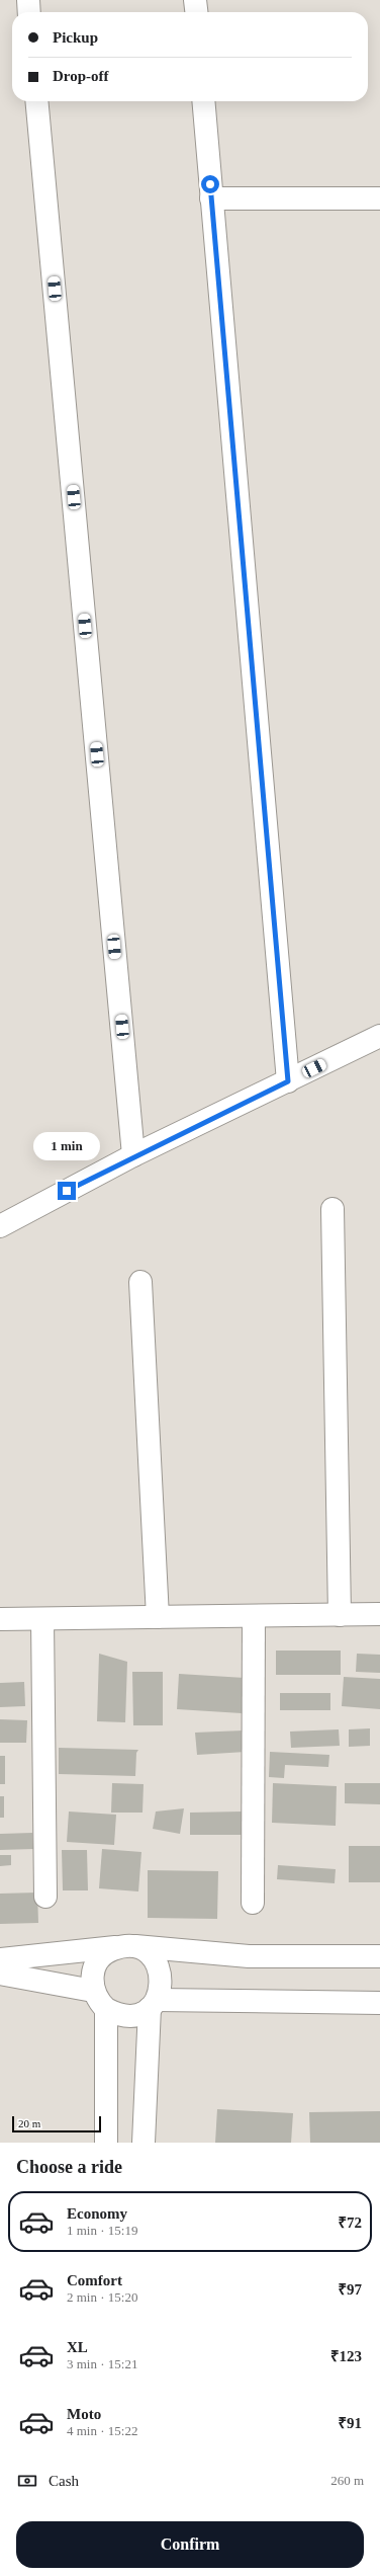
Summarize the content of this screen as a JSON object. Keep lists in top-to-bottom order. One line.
{"scale_bar":"20 m","page":{"banner":["Pickup","Drop-off"],"bubble":"1 min","scale":"20 m","heading":"Choose a ride","list":[{"name":"Economy","note":"1 min · 15:19","value":"₹72"},{"name":"Comfort","note":"2 min · 15:20","value":"₹97"},{"name":"XL","note":"3 min · 15:21","value":"₹123"},{"name":"Moto","note":"4 min · 15:22","value":"₹91"}],"pay":["Cash","260 m"],"buttons":"Confirm"}}
